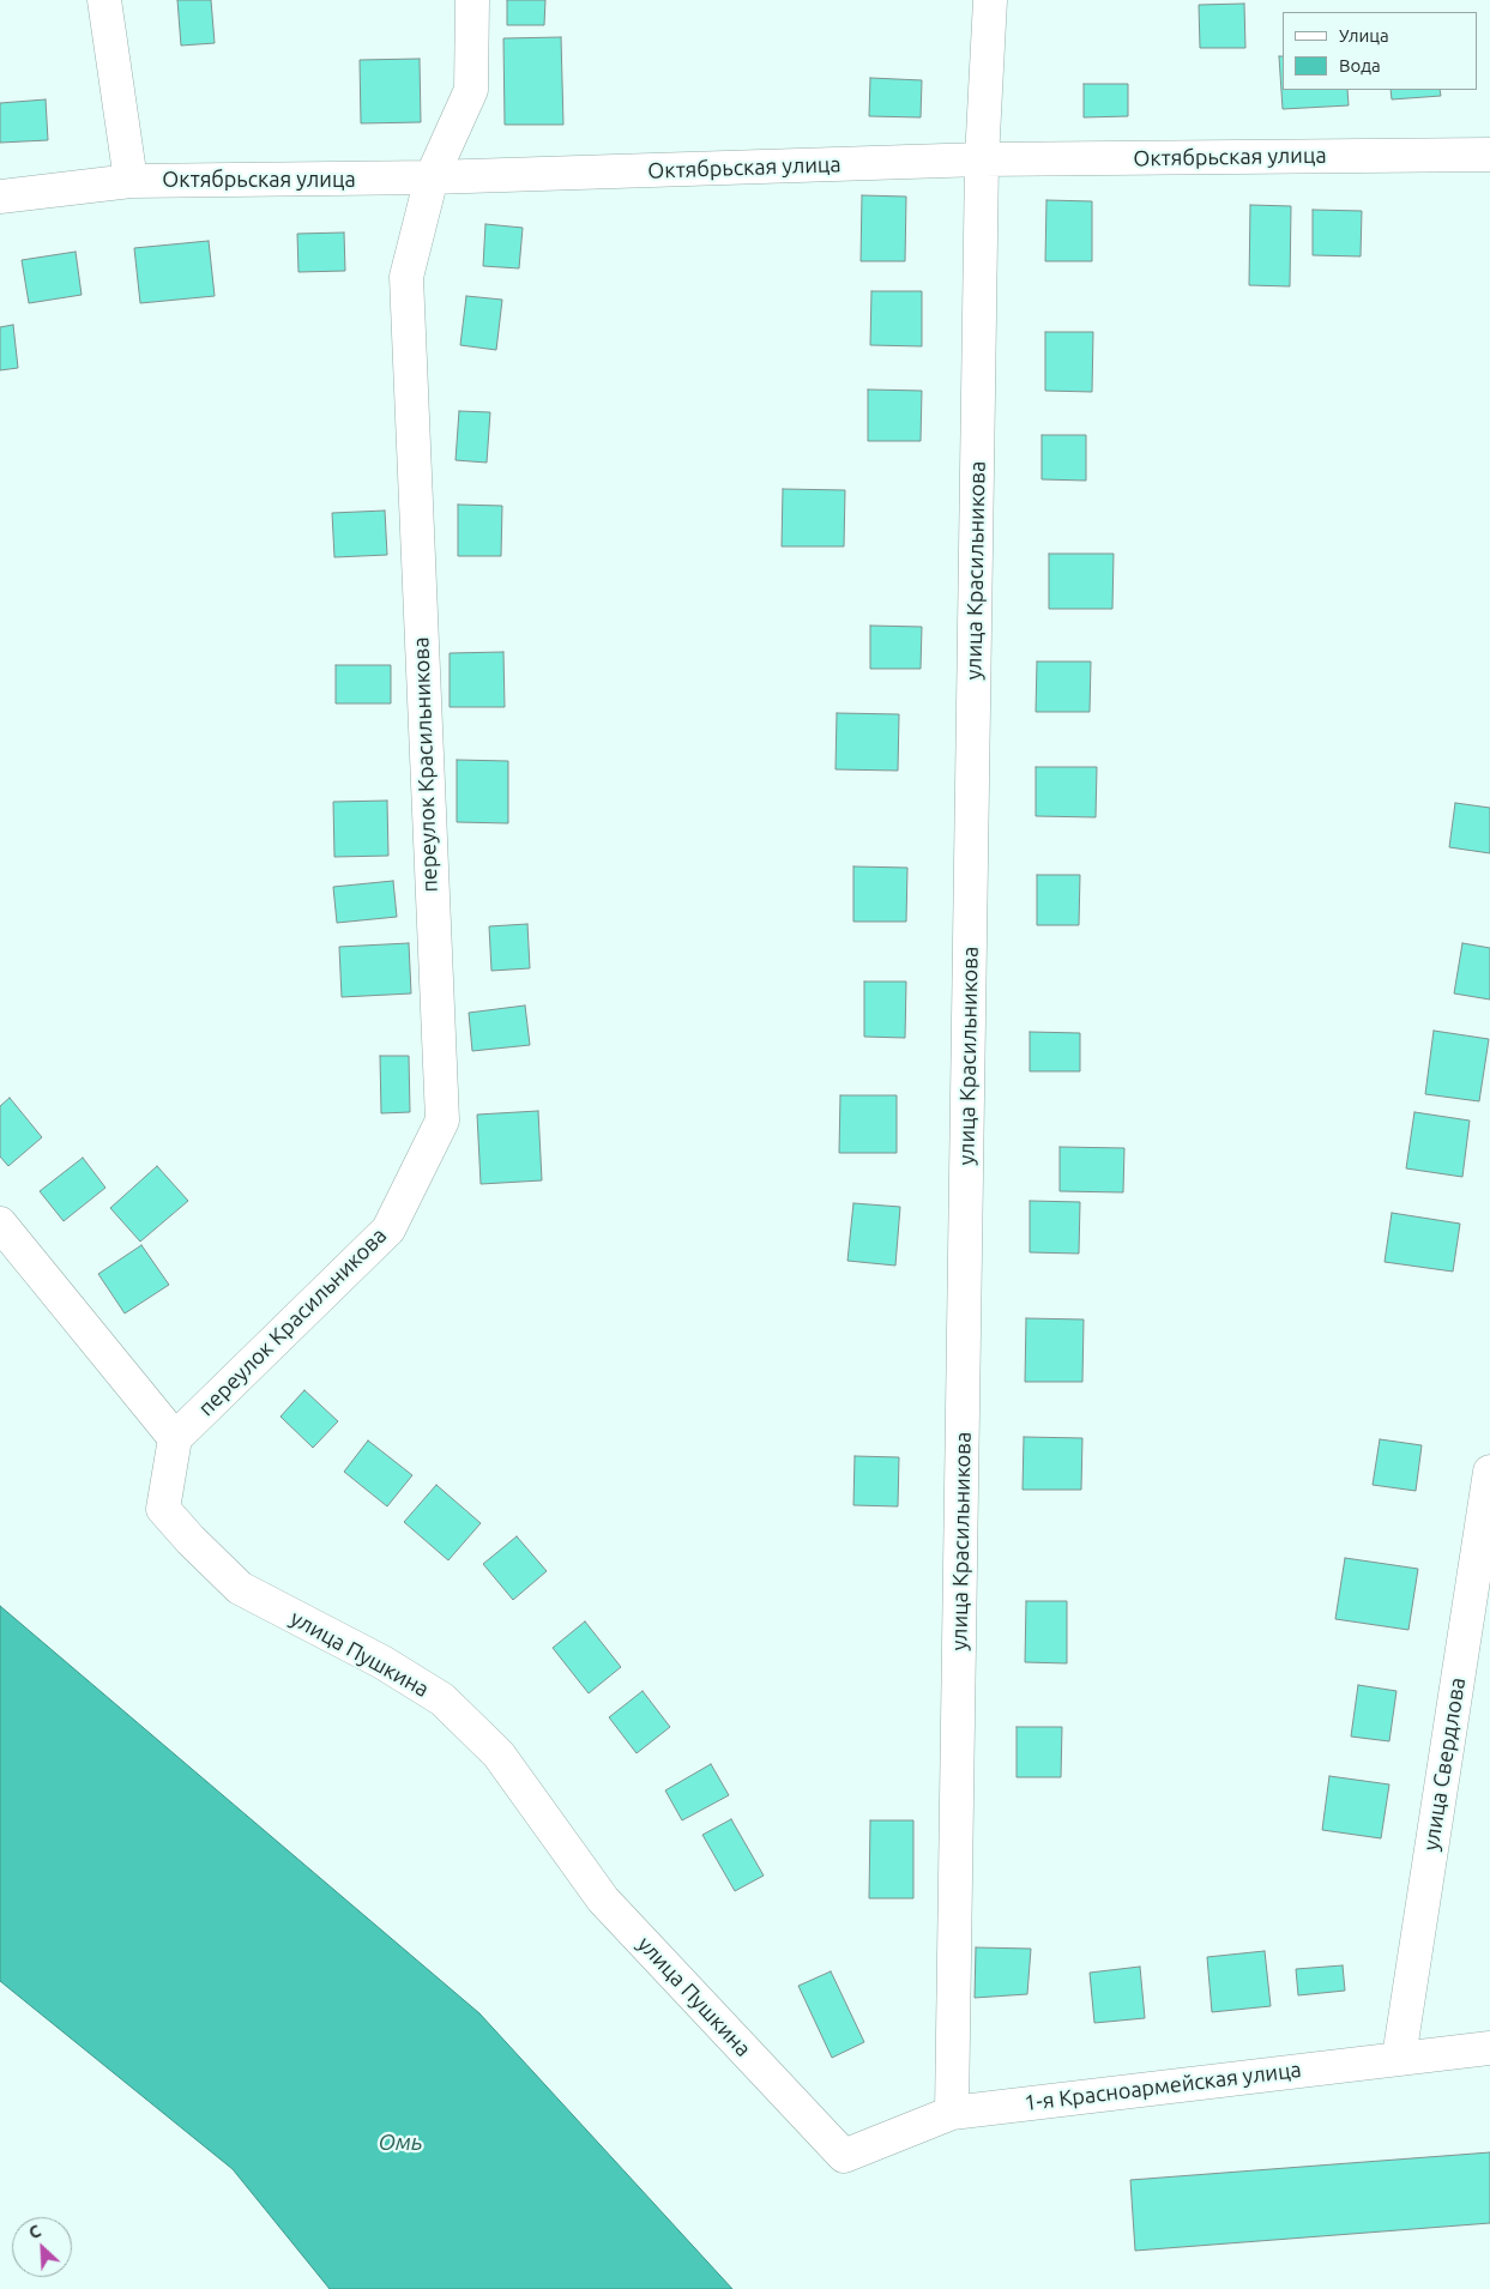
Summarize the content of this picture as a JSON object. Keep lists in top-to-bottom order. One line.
{"streets":{"street":["Октябрьская улица","улица Красильникова","переулок Красильникова","улица Пушкина","улица Свердлова","1-я Красноармейская улица"]},"crossings":[["Октябрьская улица","улица Красильникова"],["Октябрьская улица","переулок Красильникова"],["улица Красильникова","1-я Красноармейская улица"],["переулок Красильникова","улица Пушкина"],["улица Пушкина","1-я Красноармейская улица"],["улица Свердлова","1-я Красноармейская улица"]],"water":["Омь"],"legend":["Улица","Вода"],"north":"top left"}
